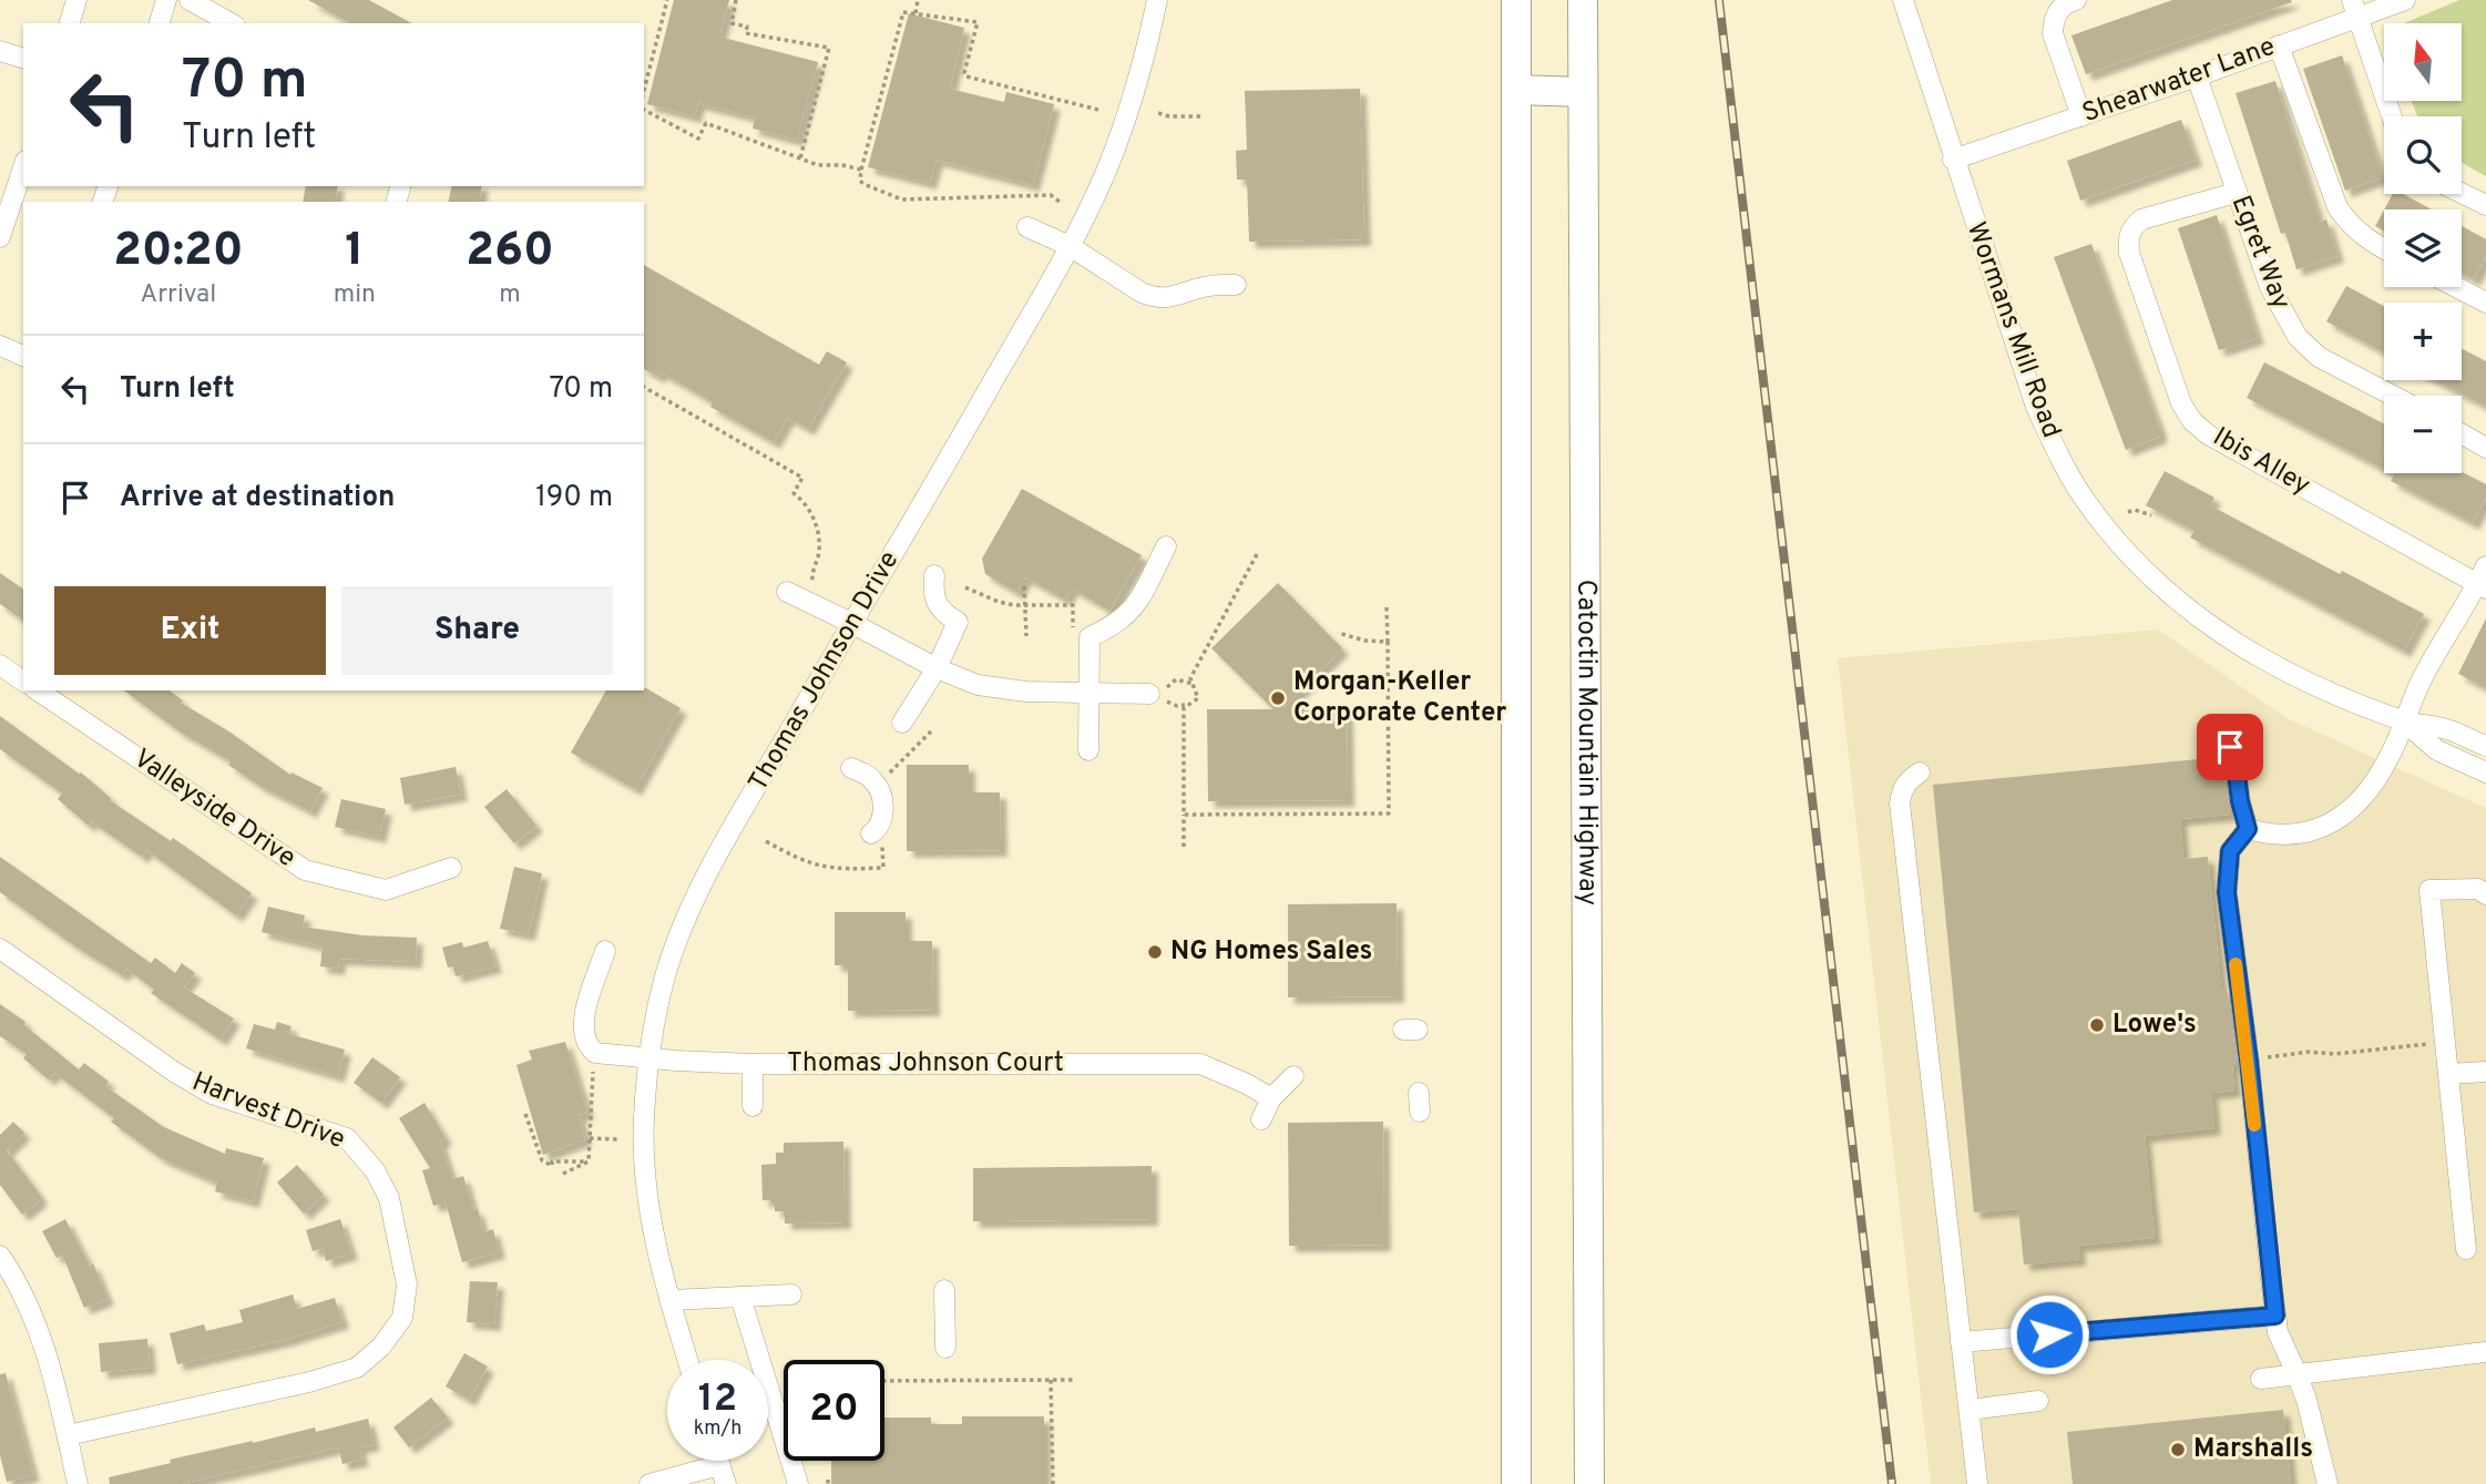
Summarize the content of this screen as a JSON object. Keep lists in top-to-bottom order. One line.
{"streets":{"highway":["Catoctin Mountain Highway"],"street":["Shearwater Lane","Egret Way","Wormans Mill Road","Ibis Alley","Thomas Johnson Drive","Valleyside Drive","Thomas Johnson Court","Harvest Drive"]},"crossings":[["Shearwater Lane","Egret Way"],["Shearwater Lane","Wormans Mill Road"],["Egret Way","Ibis Alley"],["Thomas Johnson Drive","Thomas Johnson Court"]],"places":["Morgan-Keller Corporate Center","NG Homes Sales","Lowe's","Marshalls"],"north":"top","page":{"map_buttons":["+","−"],"turn":["70 m","Turn left"],"eta":["20:20","Arrival","1","min","260","m"],"list":[{"name":"Turn left","value":"70 m"},{"name":"Arrive at destination","value":"190 m"}],"buttons":["Exit","Share"],"speed":"12 km/h","limit":"20"}}
